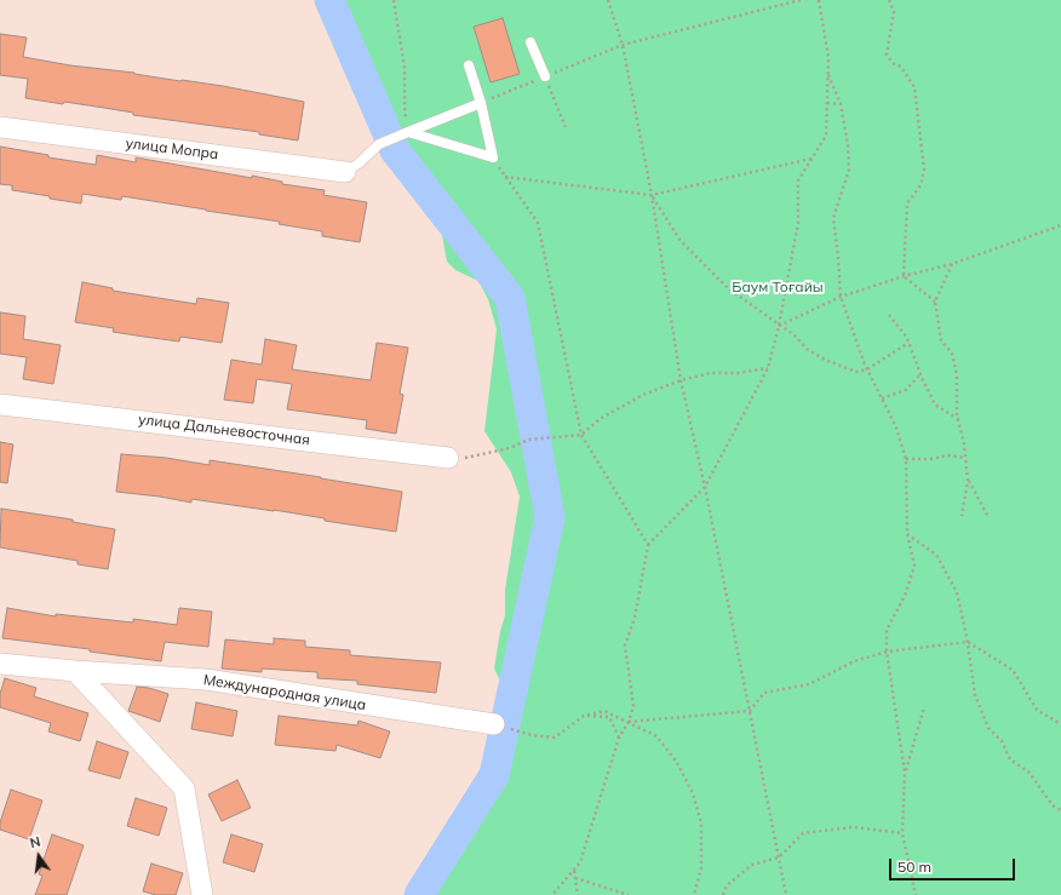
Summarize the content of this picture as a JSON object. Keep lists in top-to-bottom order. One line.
{"streets":{"street":["улица Мопра","улица Дальневосточная","Международная улица"]},"parks":["Баум Тоғайы"],"scale_bar":"50 m","north":"top"}
